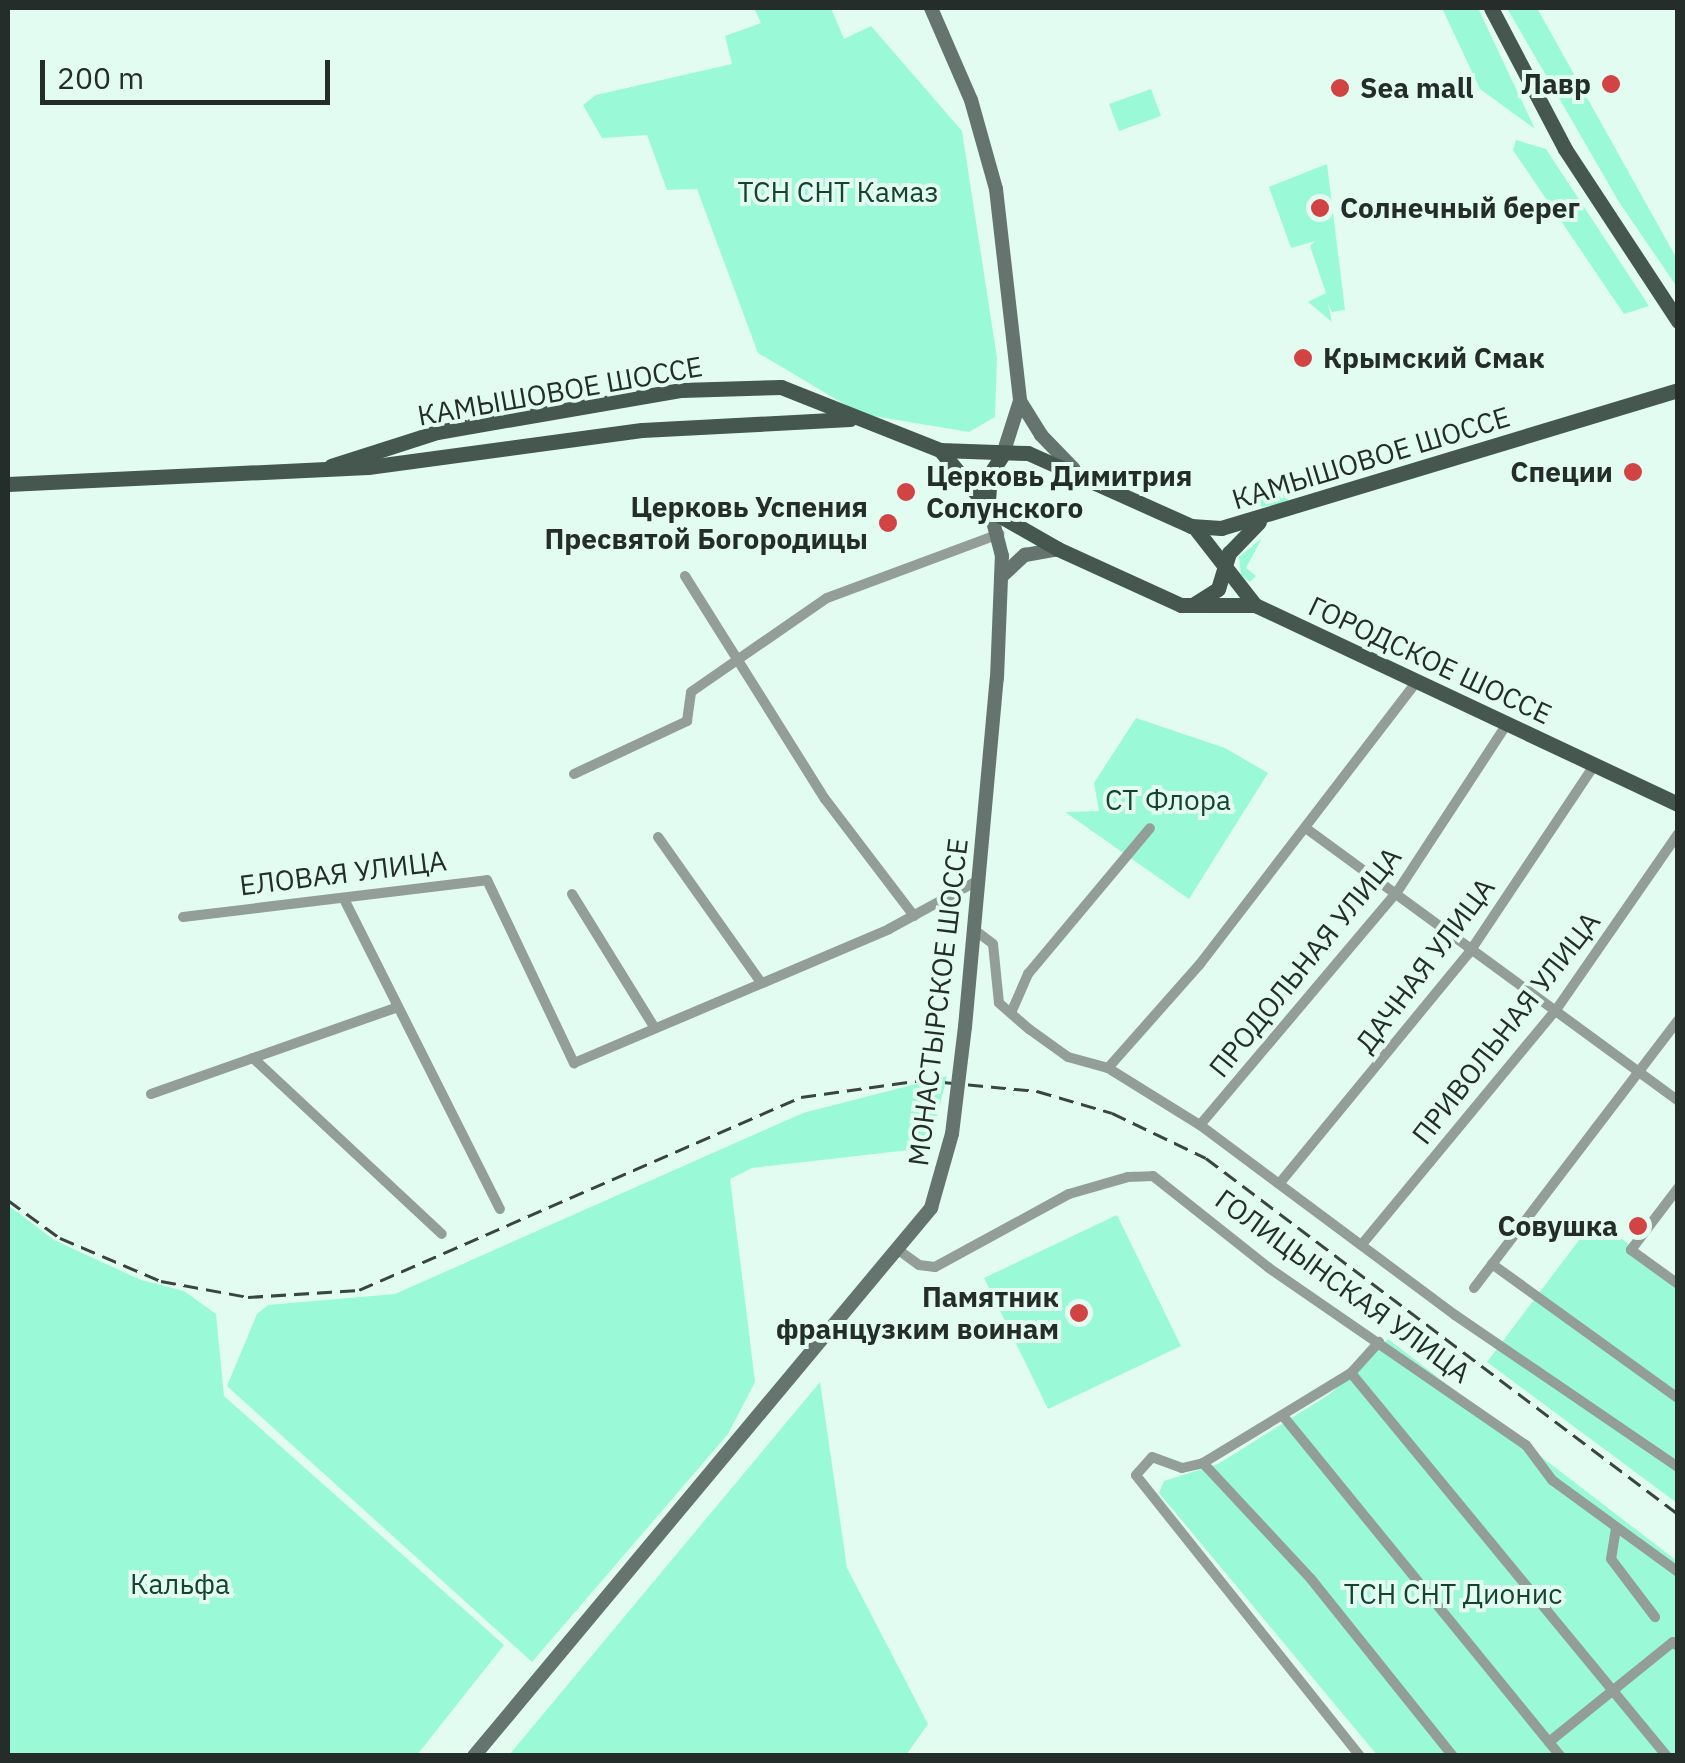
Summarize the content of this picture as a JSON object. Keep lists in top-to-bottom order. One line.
{"streets":{"main road":["КАМЫШОВОЕ ШОССЕ","ГОРОДСКОЕ ШОССЕ","МОНАСТЫРСКОЕ ШОССЕ"],"street":["ЕЛОВАЯ УЛИЦА","ПРОДОЛЬНАЯ УЛИЦА","ДАЧНАЯ УЛИЦА","ПРИВОЛЬНАЯ УЛИЦА","ГОЛИЦЫНСКАЯ УЛИЦА"]},"crossings":[["КАМЫШОВОЕ ШОССЕ","ГОРОДСКОЕ ШОССЕ"],["ГОРОДСКОЕ ШОССЕ","ПРОДОЛЬНАЯ УЛИЦА"],["ГОРОДСКОЕ ШОССЕ","ДАЧНАЯ УЛИЦА"],["МОНАСТЫРСКОЕ ШОССЕ","ГОЛИЦЫНСКАЯ УЛИЦА"]],"parks":["ТСН СНТ Камаз","СТ Флора","Кальфа","ТСН СНТ Дионис"],"places":["Лавр","Sea mall","Солнечный берег","Крымский Смак","Специи","Церковь Димитрия Солунского","Церковь Успения Пресвятой Богородицы","Совушка","Памятник французким воинам"],"scale_bar":"200 m"}
